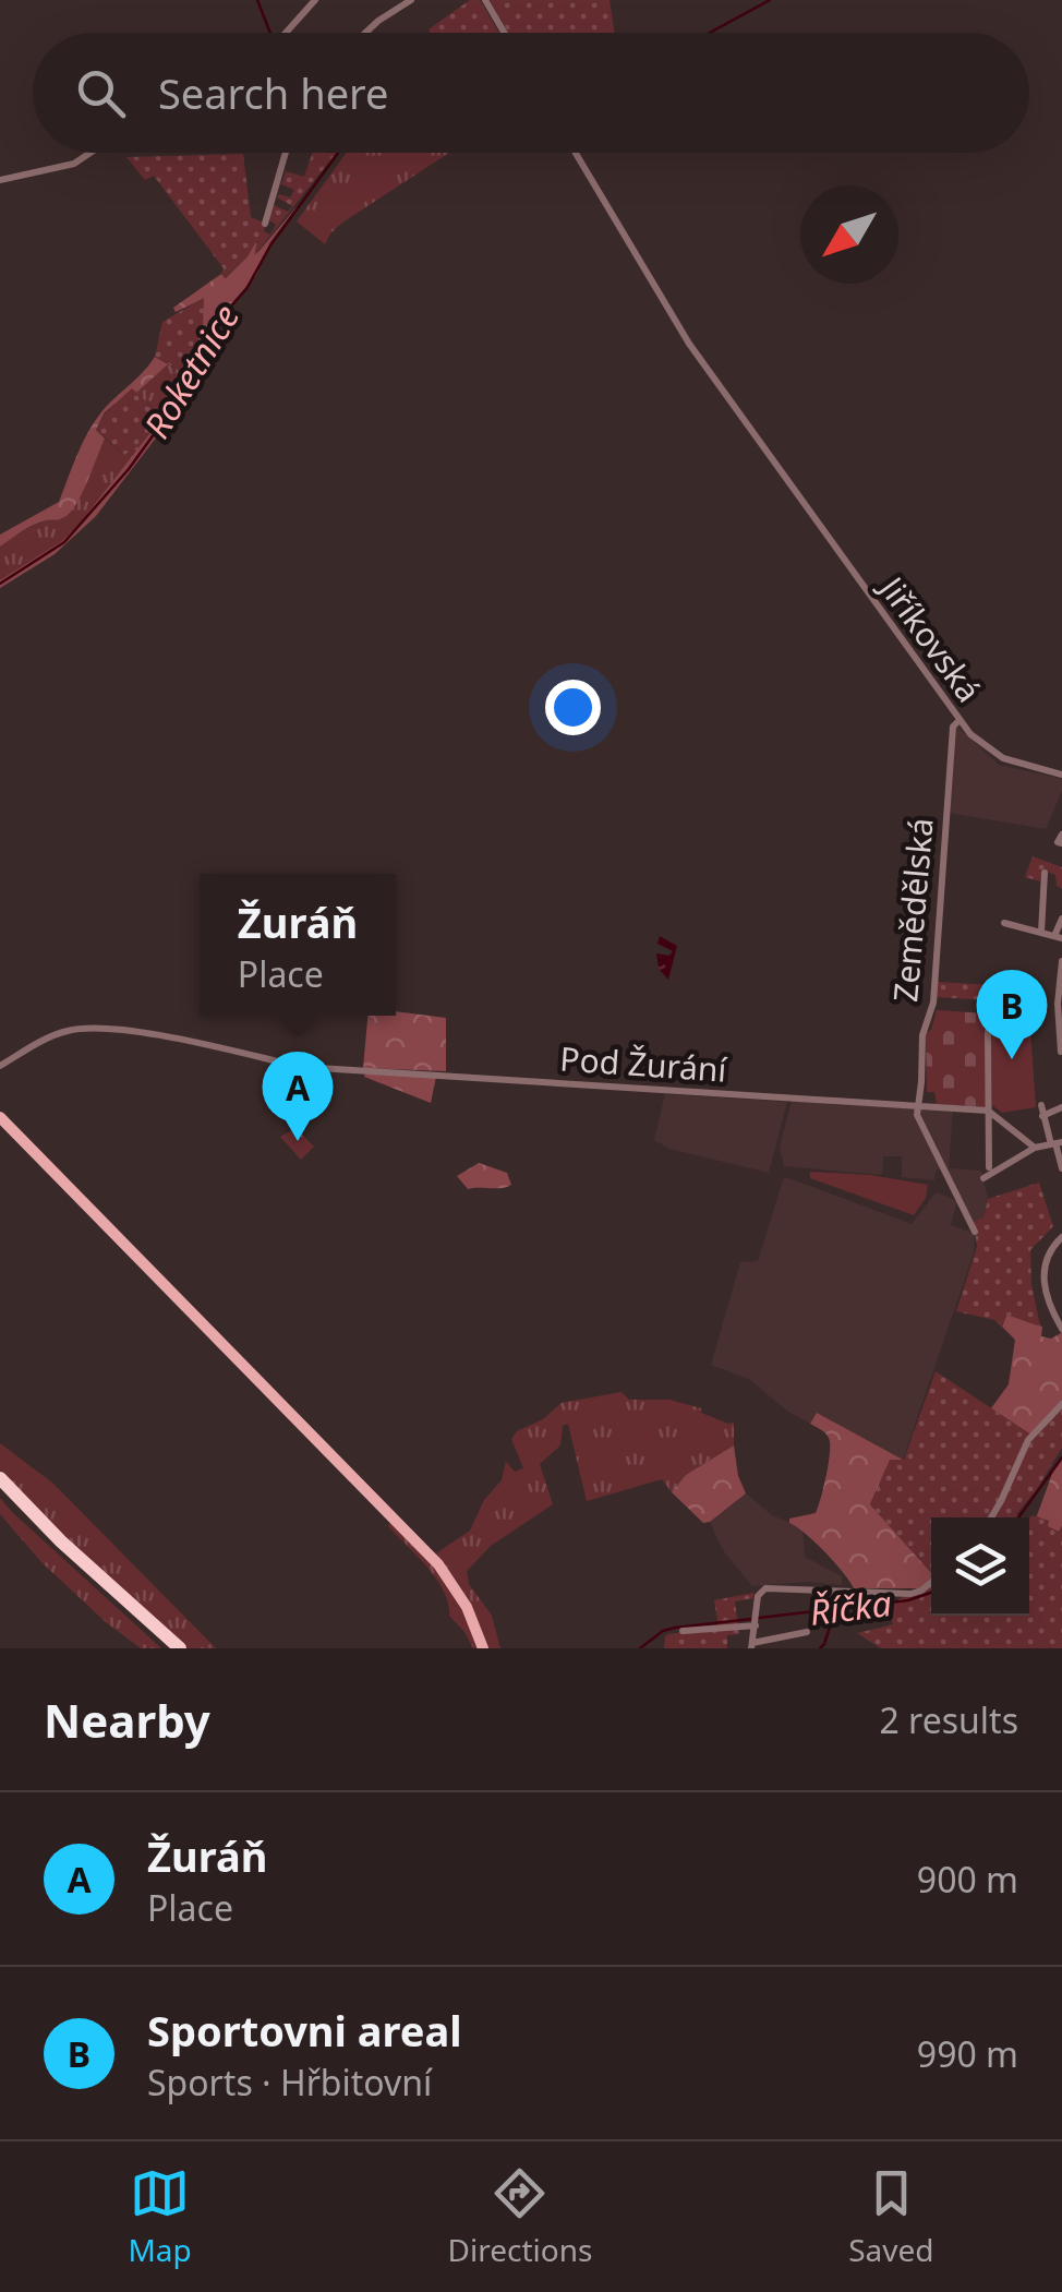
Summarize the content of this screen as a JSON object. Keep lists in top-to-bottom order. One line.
{"streets":{"street":["Jiříkovská","Zemědělská","Pod Žurání"]},"crossings":[["Jiříkovská","Zemědělská"],["Zemědělská","Pod Žurání"]],"water":["Roketnice","Říčka"],"north":"bottom left","page":{"search":"Search here","popup":["Žuráň","Place"],"pins":["B","A"],"heading":["Nearby","2 results"],"list":[{"mark":"A","name":"Žuráň","note":"Place","value":"900 m"},{"mark":"B","name":"Sportovni areal","note":"Sports · Hřbitovní","value":"990 m"}],"nav":["Map","Directions","Saved"]}}
